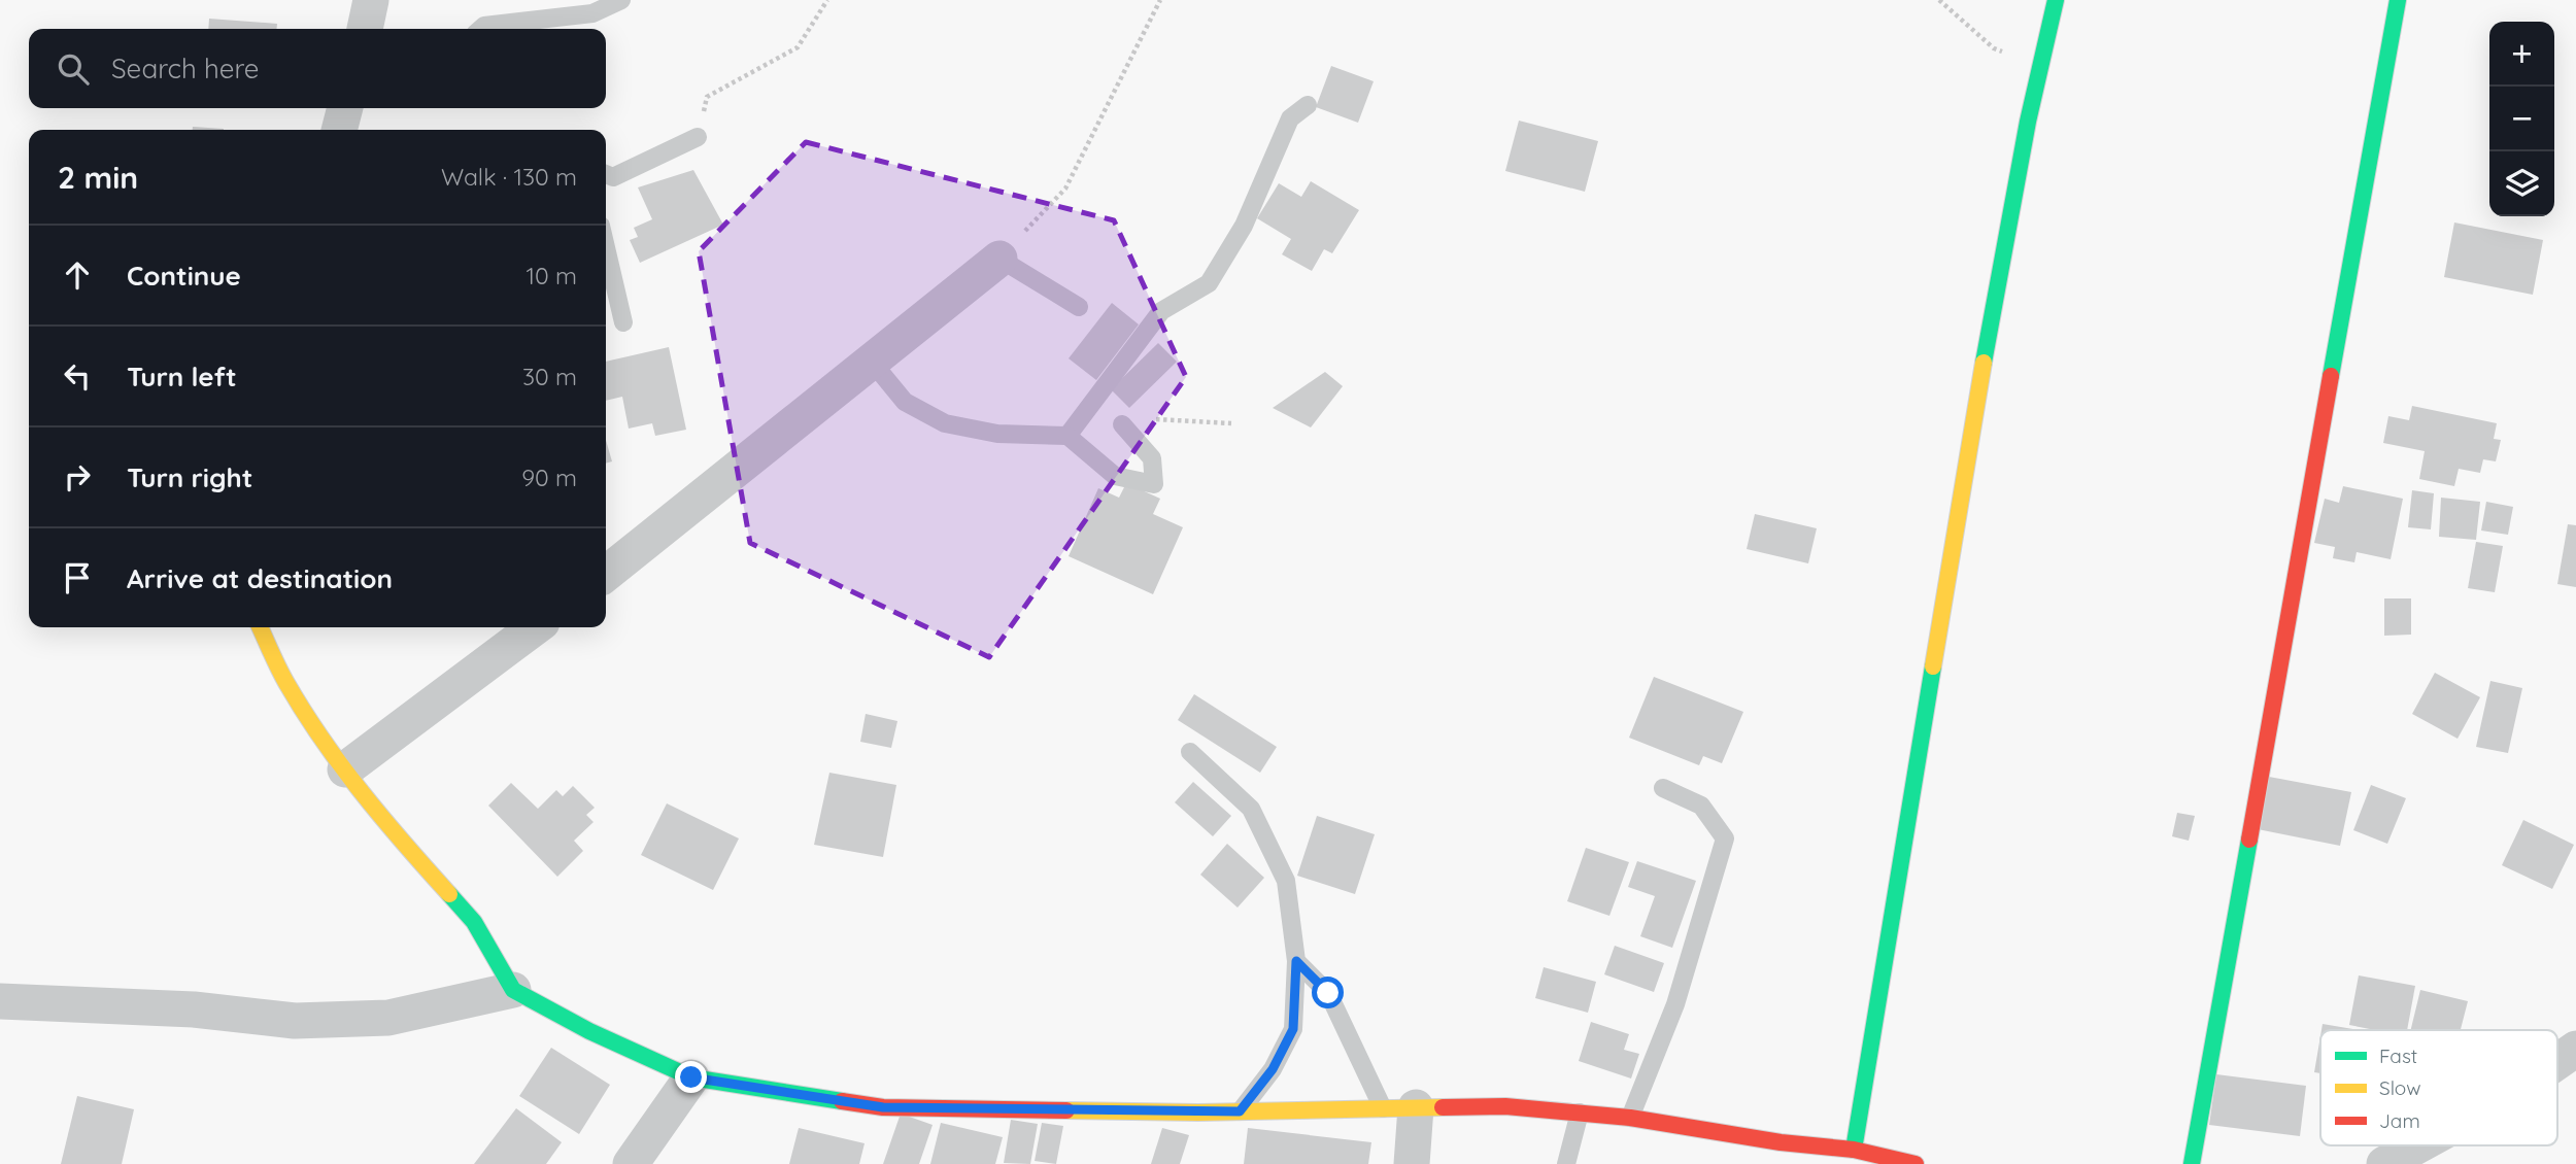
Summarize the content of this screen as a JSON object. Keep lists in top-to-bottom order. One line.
{"legend":["Fast","Slow","Jam"],"page":{"map_buttons":["+","−"],"search":"Search here","heading":["2 min","Walk · 130 m"],"list":[["Continue","10 m"],["Turn left","30 m"],["Turn right","90 m"],"Arrive at destination"]}}
